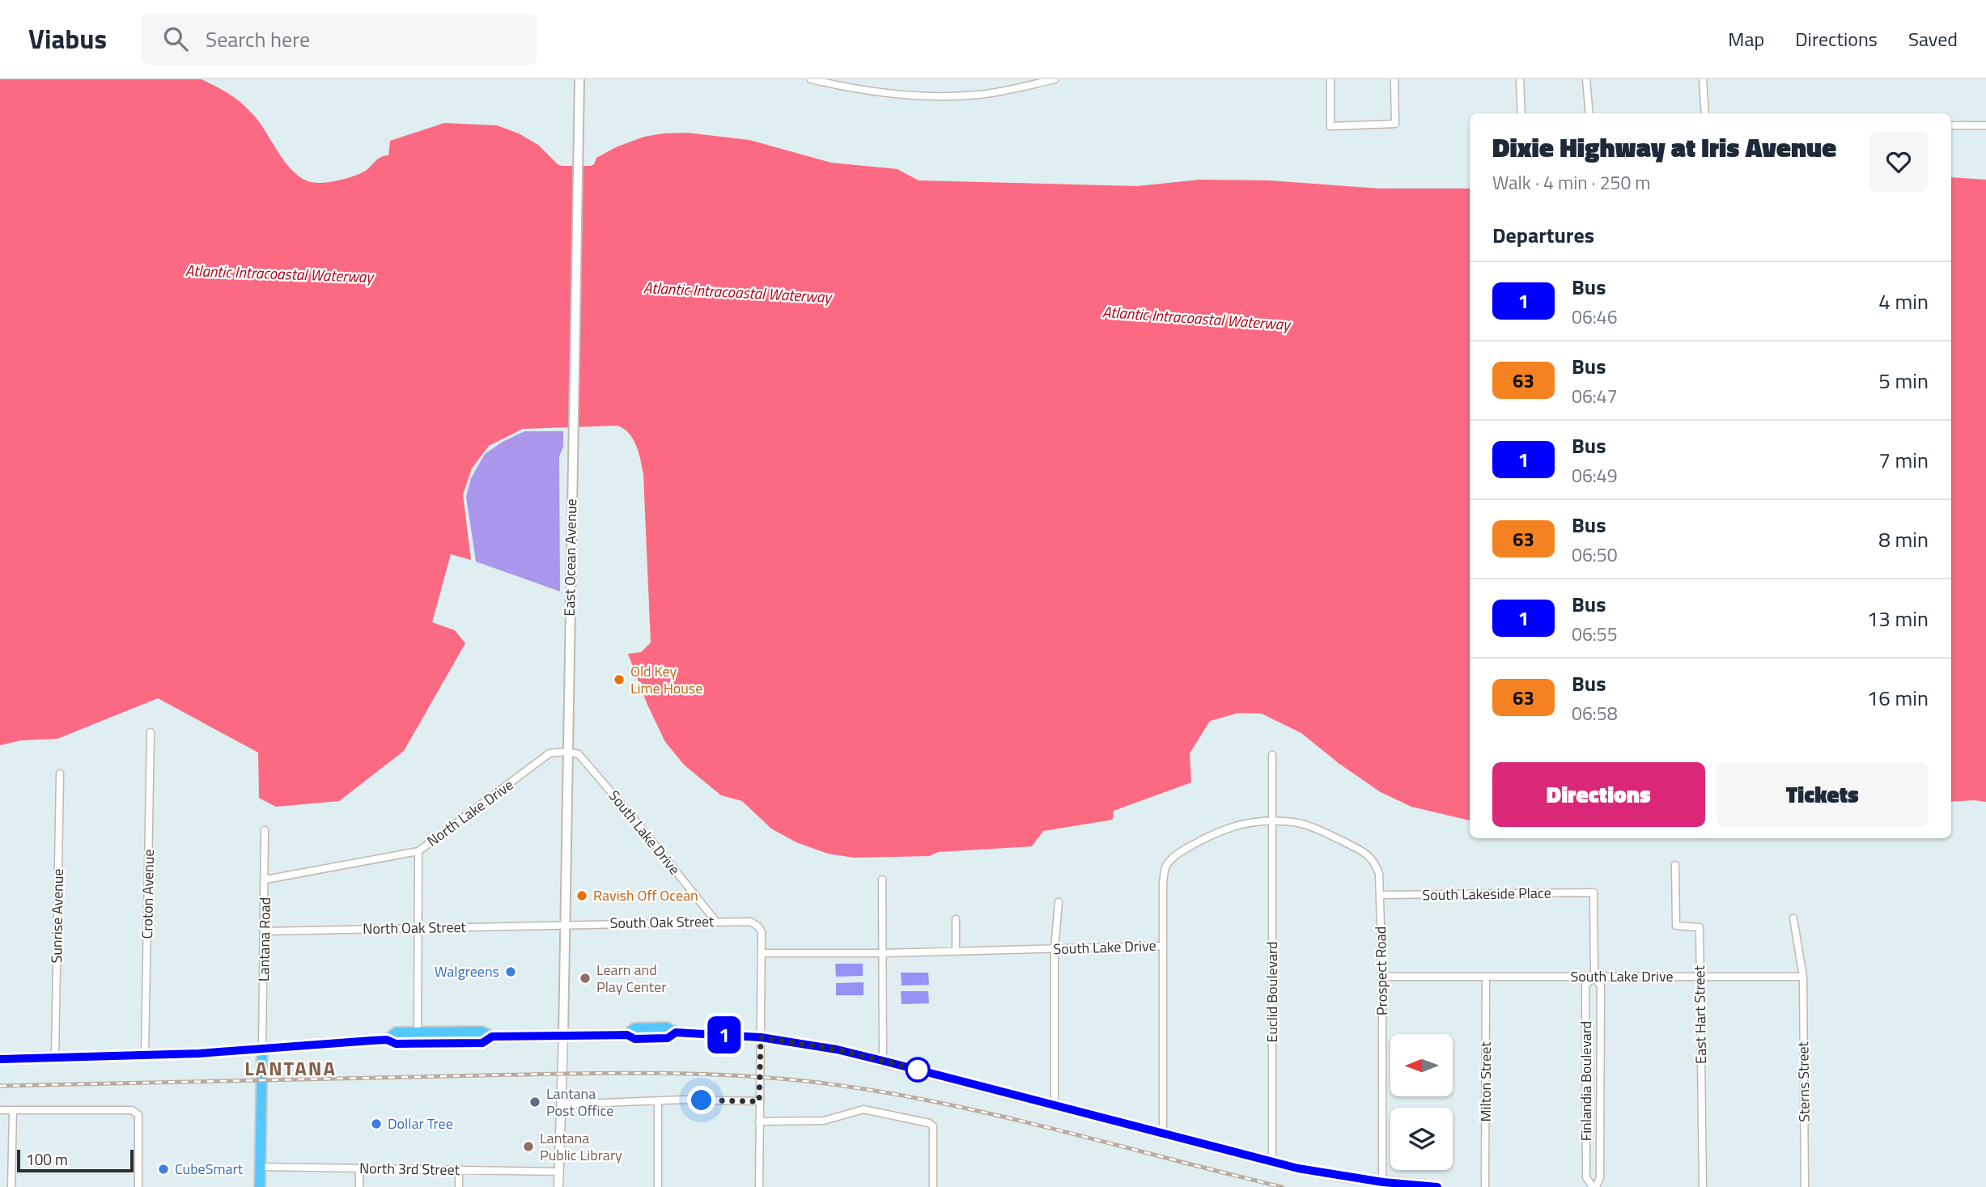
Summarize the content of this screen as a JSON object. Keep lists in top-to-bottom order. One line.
{"streets":{"main road":["East Ocean Avenue"],"street":["North Lake Drive","South Lake Drive","Croton Avenue","South Lakeside Place","Sunrise Avenue","South Oak Street","North Oak Street","Lantana Road","Prospect Road","Euclid Boulevard","East Hart Street","Finlandia Boulevard","Milton Street","Sterns Street","North 3rd Street"]},"crossings":[["East Ocean Avenue","North Lake Drive"],["East Ocean Avenue","South Lake Drive"],["East Ocean Avenue","South Oak Street"],["East Ocean Avenue","North Oak Street"],["North Lake Drive","South Lake Drive"],["North Lake Drive","Lantana Road"],["South Lake Drive","South Lakeside Place"],["South Lake Drive","South Oak Street"],["South Lake Drive","Prospect Road"],["South Lake Drive","Euclid Boulevard"],["South Lake Drive","East Hart Street"],["South Lake Drive","Finlandia Boulevard"],["South Lake Drive","Milton Street"],["South Lake Drive","Sterns Street"],["South Lakeside Place","Prospect Road"],["South Lakeside Place","Finlandia Boulevard"],["South Oak Street","North Oak Street"],["North Oak Street","Lantana Road"]],"districts":["LANTANA"],"water":["Atlantic Intracoastal Waterway"],"places":["Old Key Lime House","Ravish Off Ocean","Walgreens","Learn and Play Center","Lantana Post Office","Dollar Tree","Lantana Public Library","CubeSmart"],"lines":["bus line 1"],"scale_bar":"100 m","north":"left","page":{"header":"Viabus","search":"Search here","nav":["Map","Directions","Saved"],"on_map":"1","heading":[["Dixie Highway at Iris Avenue","Walk · 4 min · 250 m"],"Departures"],"list":[{"mark":"1","name":"Bus","note":"06:46","value":"4 min"},{"mark":"63","name":"Bus","note":"06:47","value":"5 min"},{"mark":"1","name":"Bus","note":"06:49","value":"7 min"},{"mark":"63","name":"Bus","note":"06:50","value":"8 min"},{"mark":"1","name":"Bus","note":"06:55","value":"13 min"},{"mark":"63","name":"Bus","note":"06:58","value":"16 min"}],"buttons":["Directions","Tickets"],"scale":"100 m"}}
